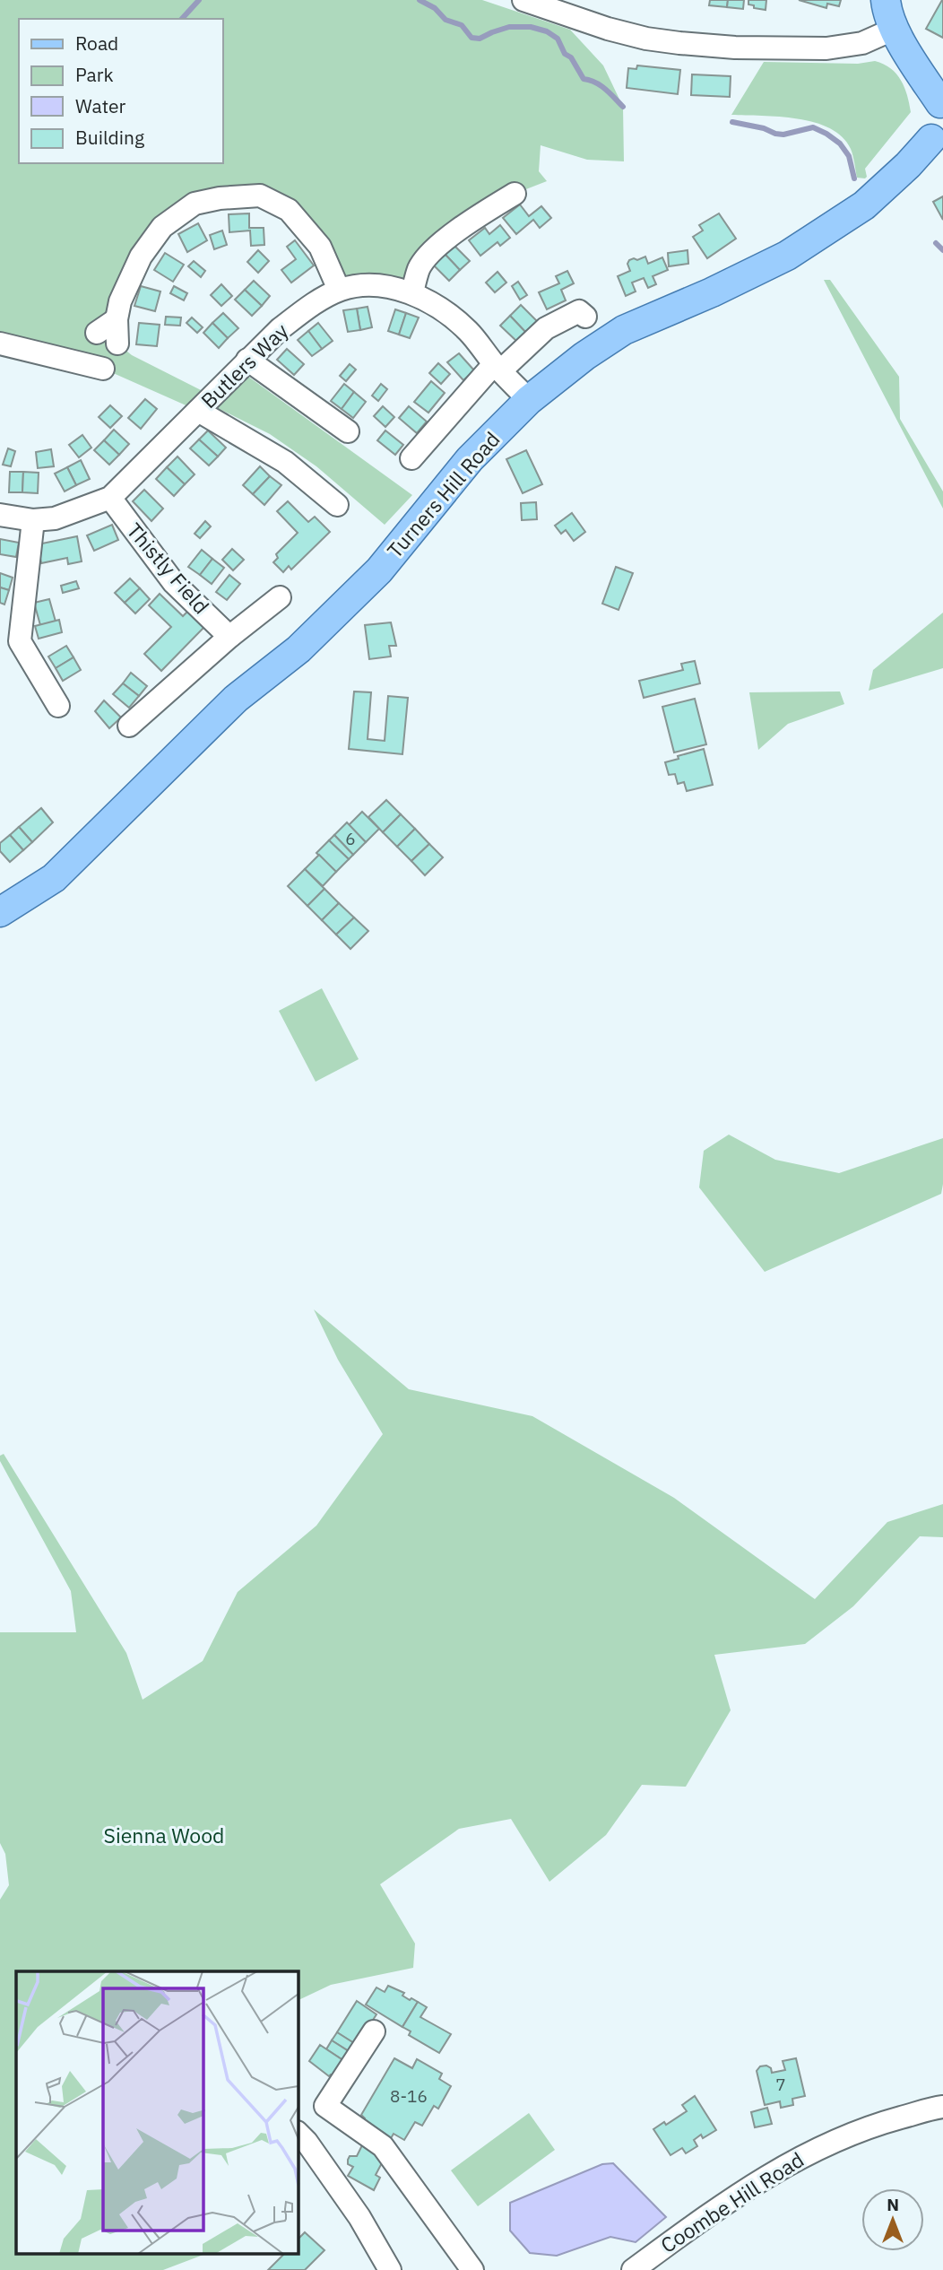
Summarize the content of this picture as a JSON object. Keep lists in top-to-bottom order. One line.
{"streets":{"main road":["Turners Hill Road"],"street":["Butlers Way","Thistly Field","Coombe Hill Road"]},"crossings":[["Butlers Way","Turners Hill Road"]],"parks":["Sienna Wood"],"house_numbers":["6","7","8-16"],"legend":["Road","Park","Water","Building"],"north":"top"}
